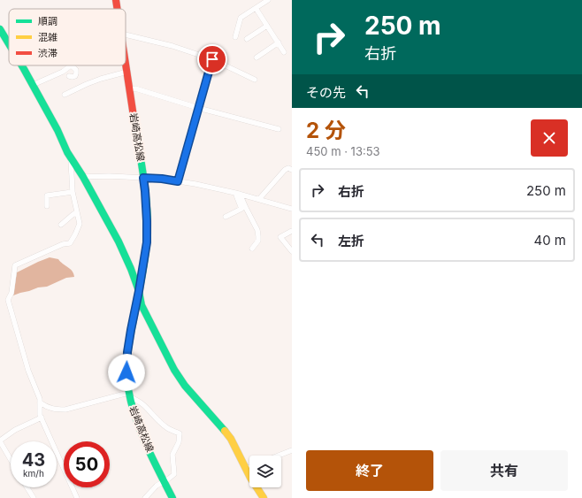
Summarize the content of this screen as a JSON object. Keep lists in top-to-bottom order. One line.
{"streets":{"street":["岩崎高松線"]},"legend":["順調","混雑","渋滞"],"page":{"turn":["250 m","右折"],"then":"その先","heading":["2 分","450 m · 13:53"],"list":[{"name":"右折","value":"250 m"},{"name":"左折","value":"40 m"}],"speed":"43 km/h","limit":"50","buttons":["終了","共有"]}}
